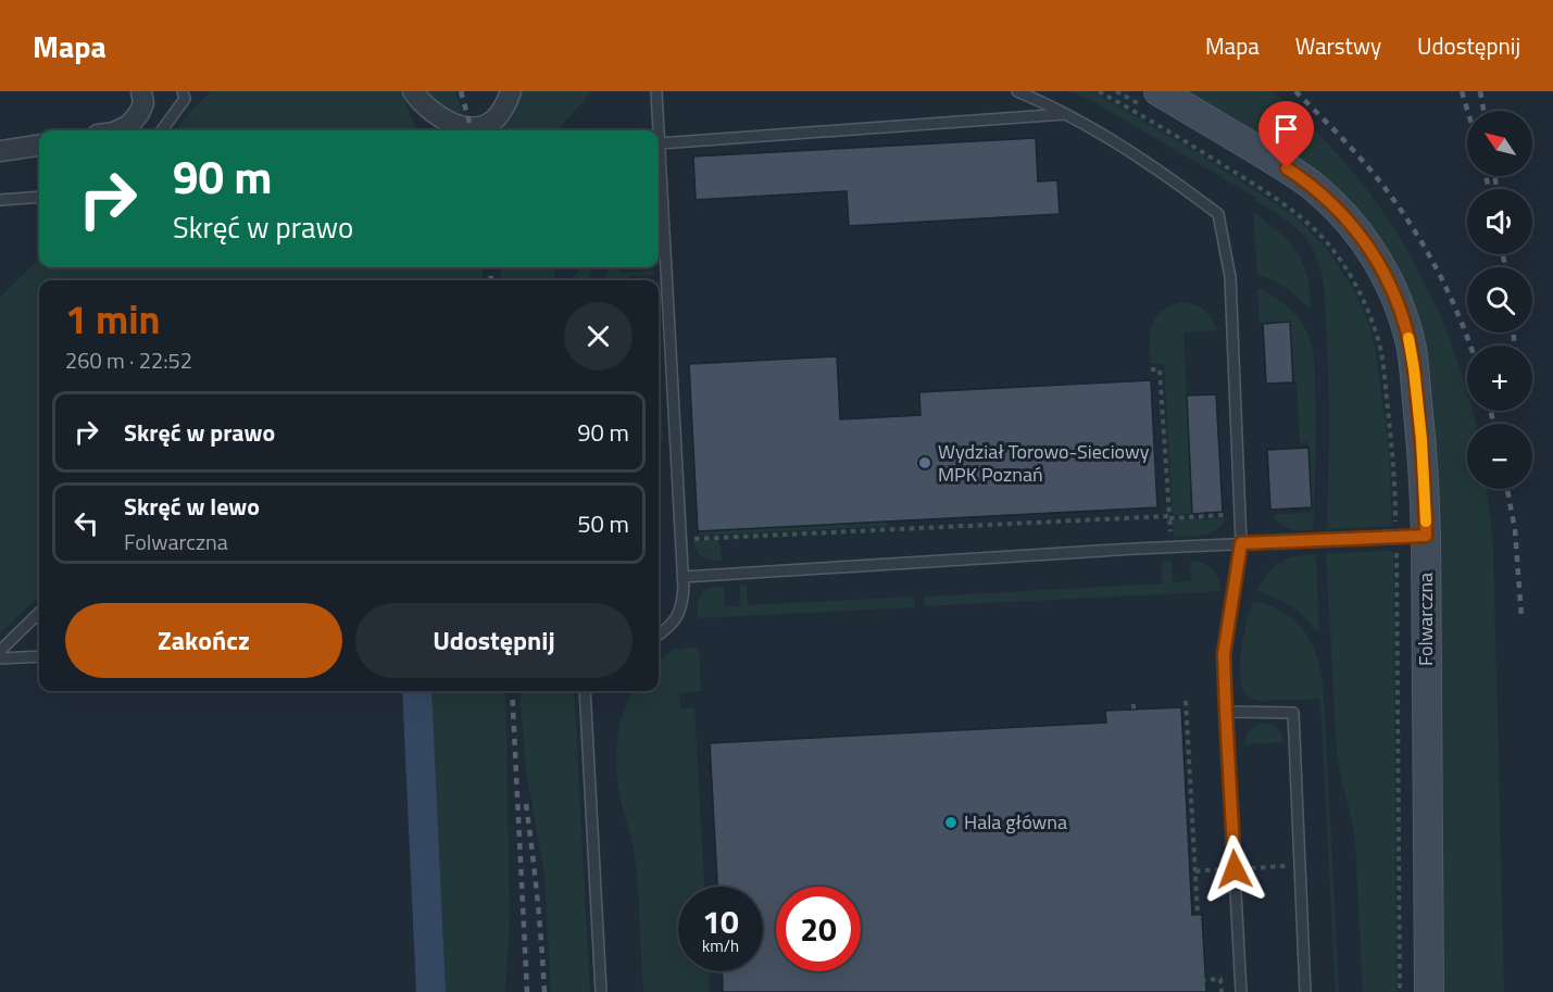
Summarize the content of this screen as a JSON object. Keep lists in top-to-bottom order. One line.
{"streets":{"street":["Folwarczna"]},"places":["Wydział Torowo-Sieciowy MPK Poznań","Hala główna"],"north":"top left","page":{"header":"Mapa","nav":["Mapa","Warstwy","Udostępnij"],"map_buttons":["+","−"],"turn":["90 m","Skręć w prawo"],"heading":["1 min","260 m · 22:52"],"list":[{"name":"Skręć w prawo","value":"90 m"},{"name":"Skręć w lewo","note":"Folwarczna","value":"50 m"}],"buttons":["Zakończ","Udostępnij"],"speed":"10 km/h","limit":"20"}}
